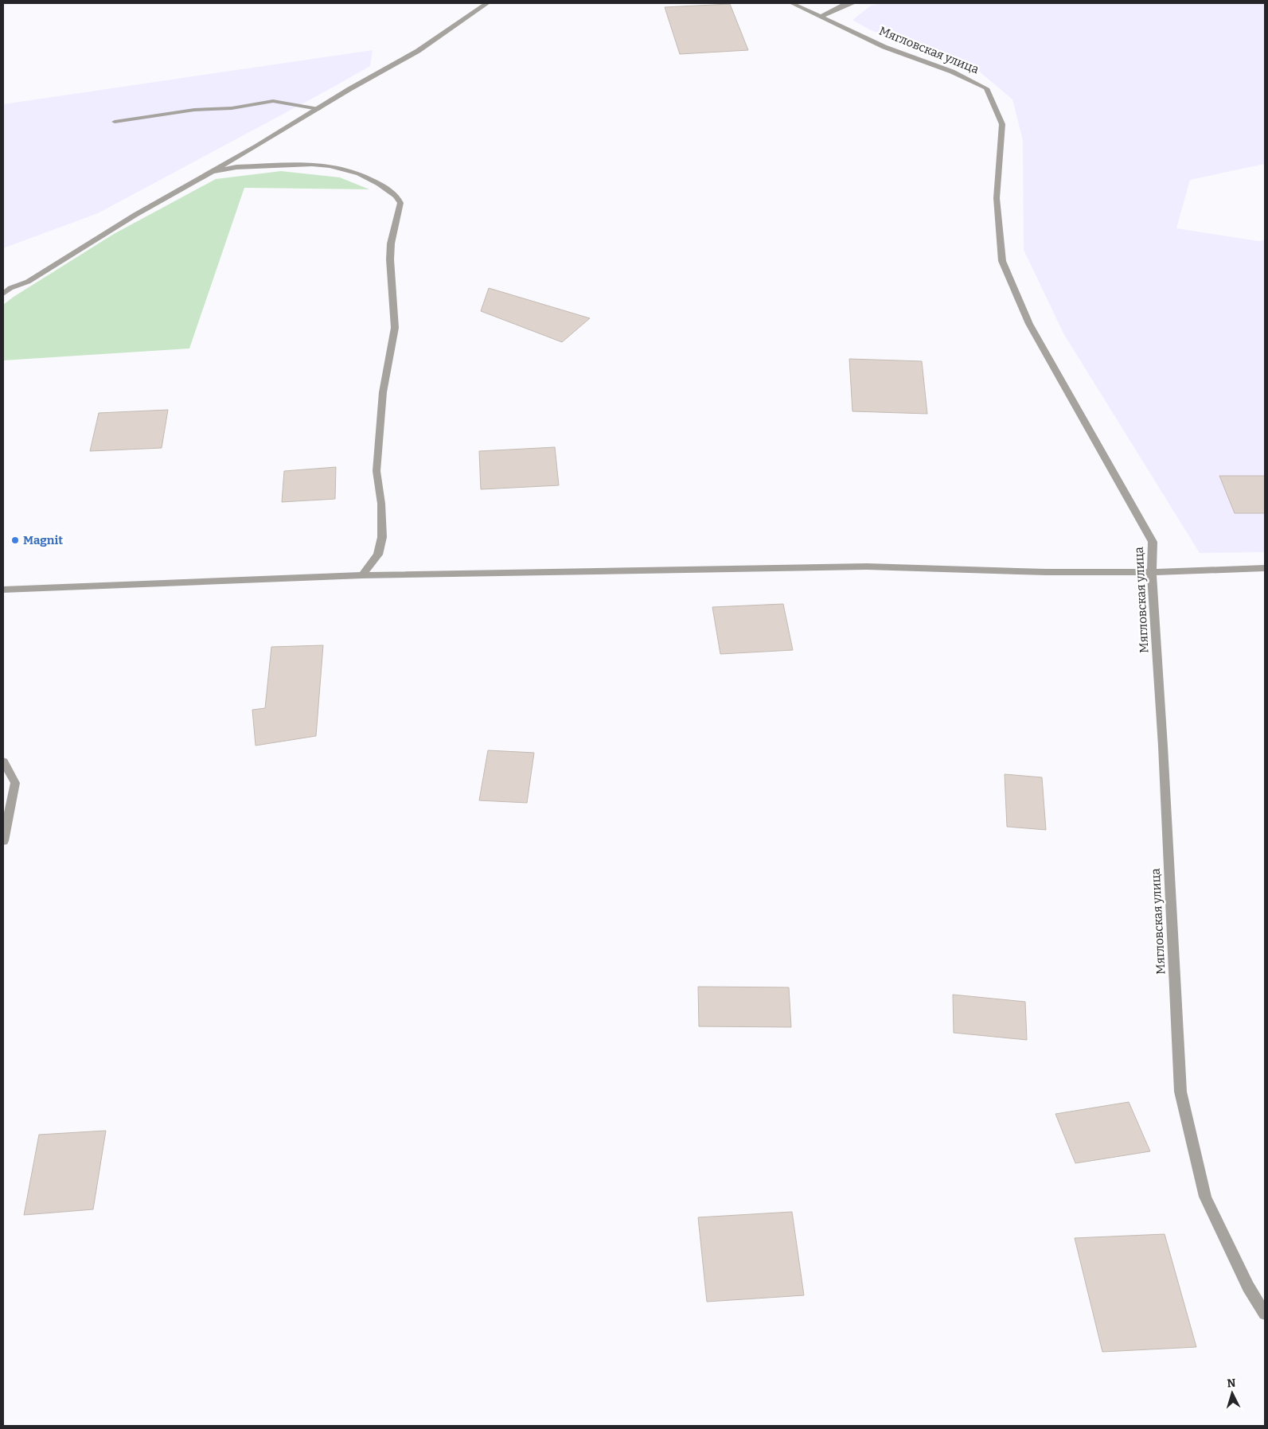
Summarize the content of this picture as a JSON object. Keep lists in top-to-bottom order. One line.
{"streets":{"street":["Мягловская улица"]},"places":["Magnit"],"north":"top"}
